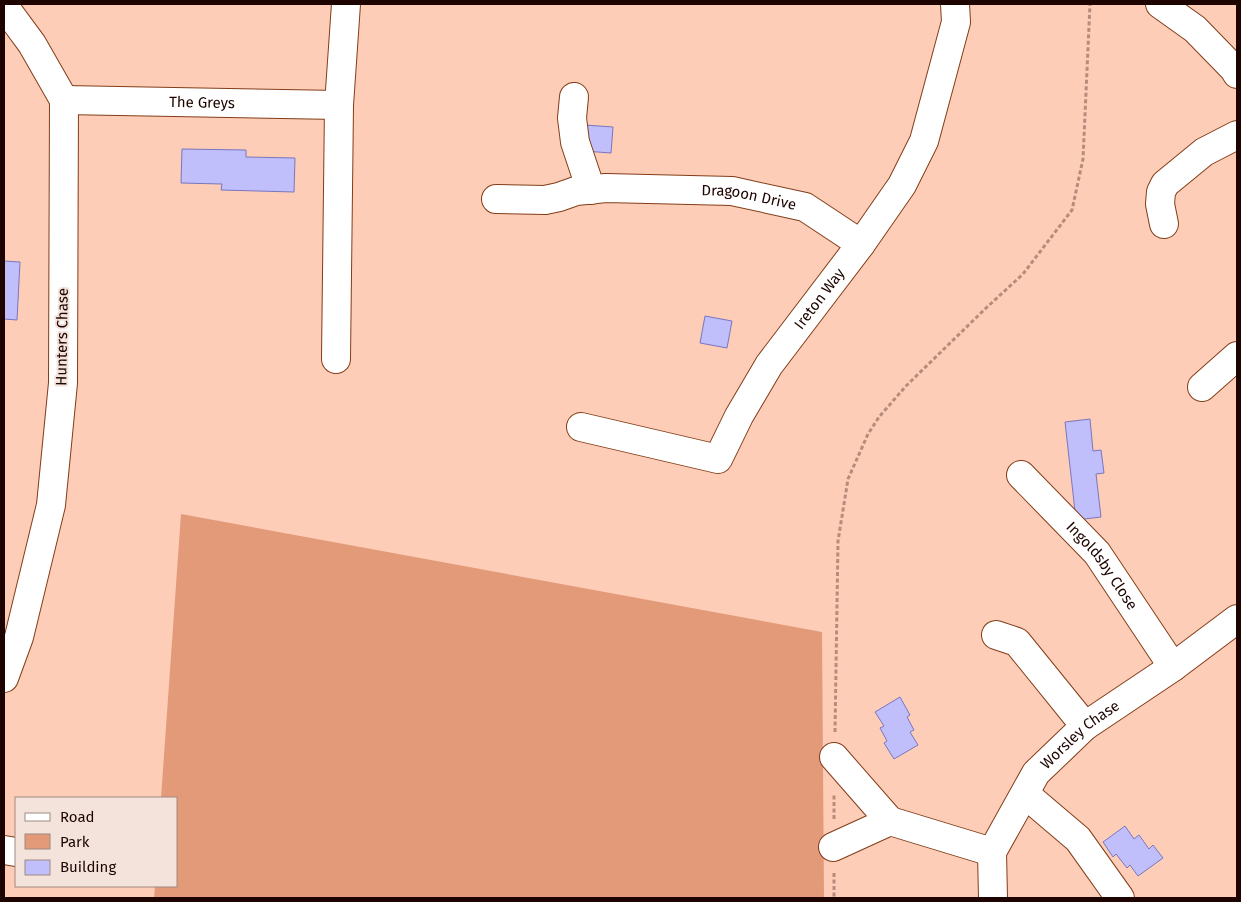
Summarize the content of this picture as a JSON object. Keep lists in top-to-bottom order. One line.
{"streets":{"street":["The Greys","Dragoon Drive","Ireton Way","Hunters Chase","Ingoldsby Close","Worsley Chase"]},"crossings":[["The Greys","Hunters Chase"],["Dragoon Drive","Ireton Way"],["Ingoldsby Close","Worsley Chase"]],"legend":["Road","Park","Building"]}
